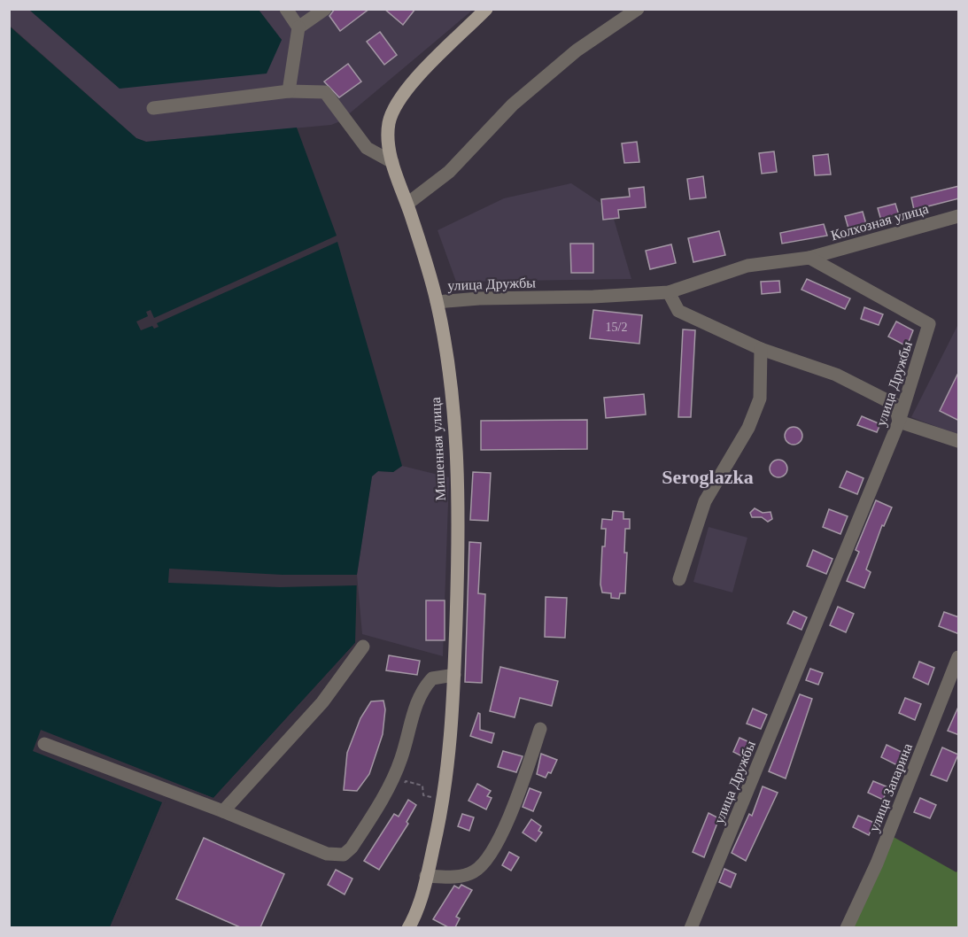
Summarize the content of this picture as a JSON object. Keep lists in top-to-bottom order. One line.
{"streets":{"main road":["Мишенная улица"],"street":["Колхозная улица","улица Дружбы","улица Запарина"]},"crossings":[["Колхозная улица","улица Дружбы"],["улица Дружбы","Мишенная улица"]],"districts":["Seroglazka"],"house_numbers":["15/2"]}
